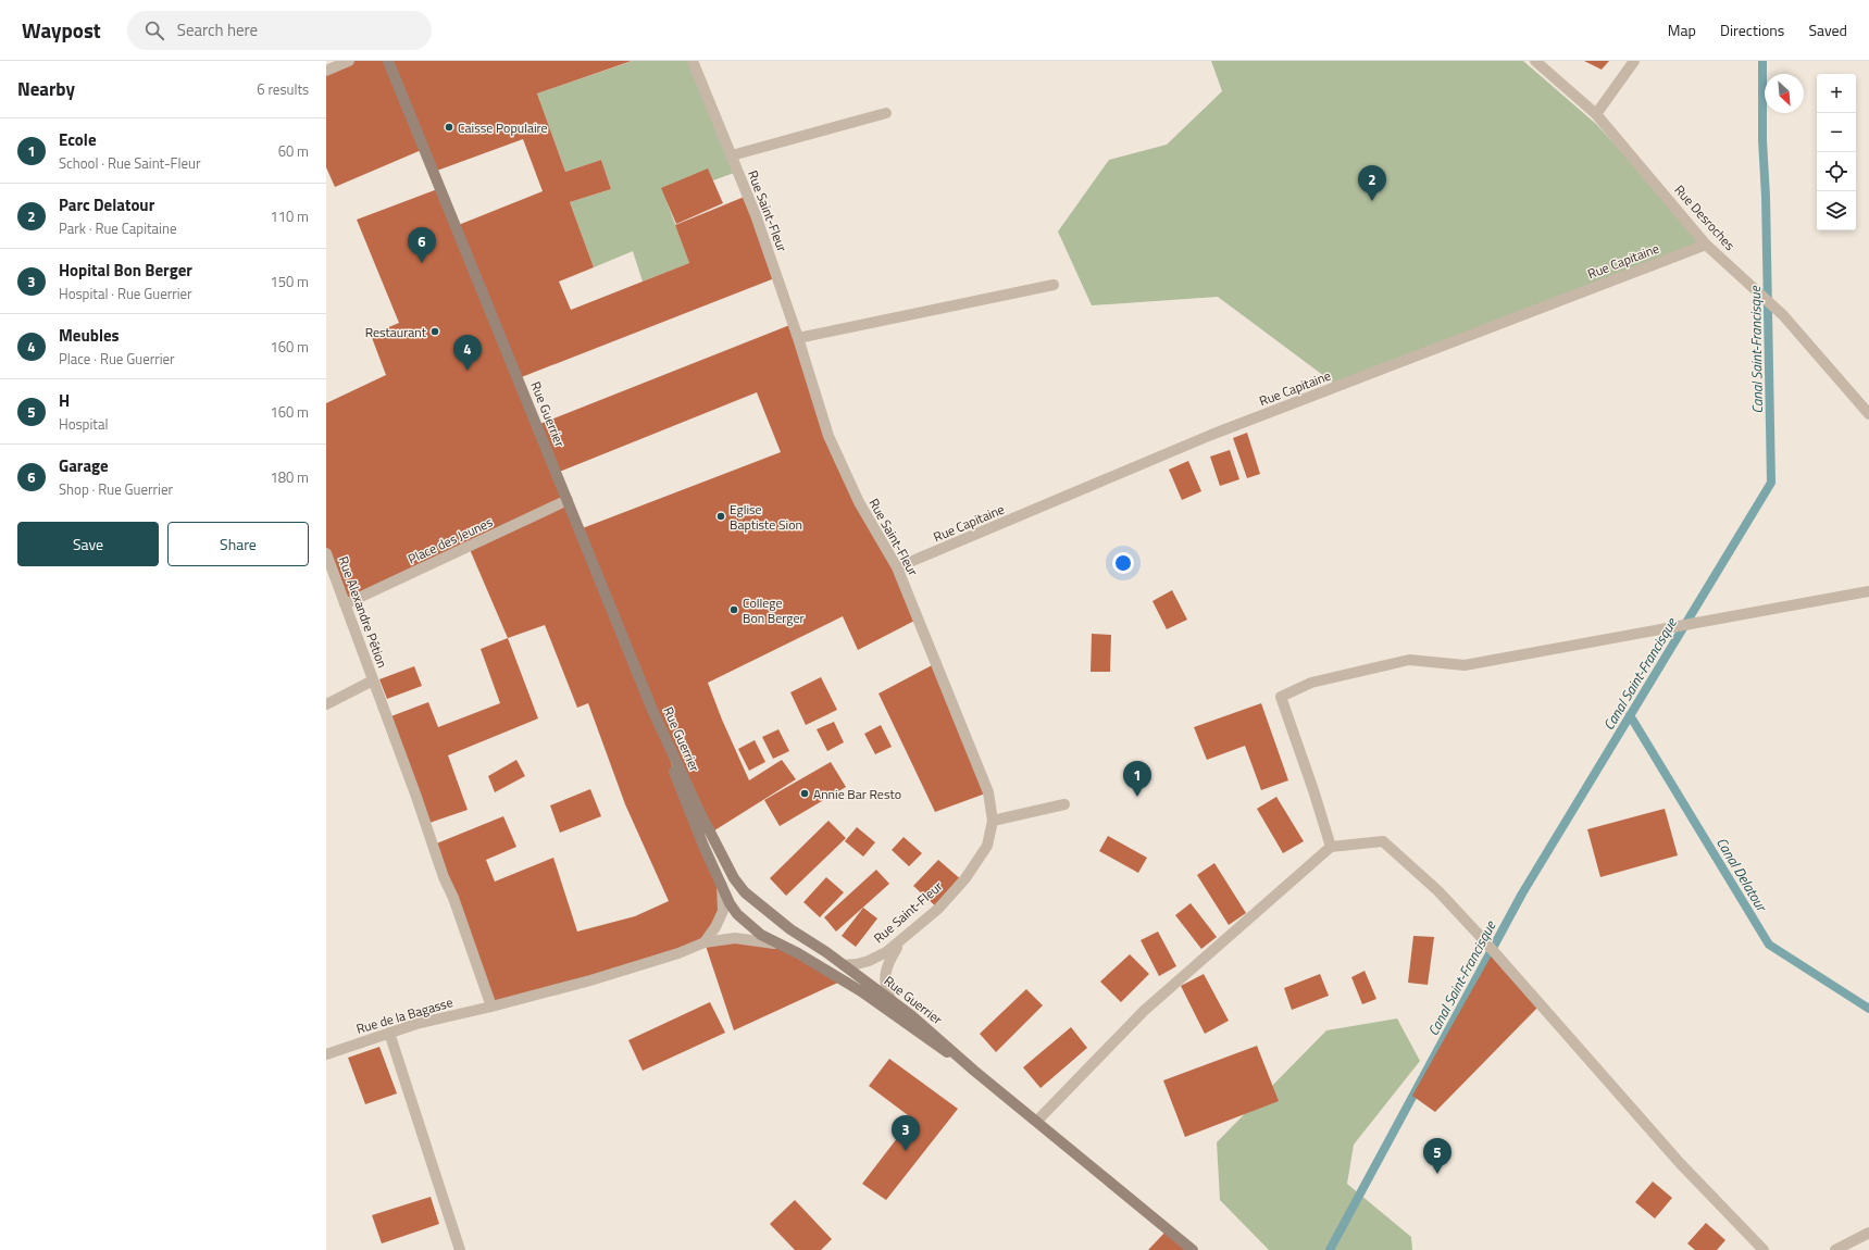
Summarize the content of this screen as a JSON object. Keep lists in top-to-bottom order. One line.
{"streets":{"main road":["Rue Guerrier"],"street":["Rue Saint-Fleur","Rue Desroches","Rue Capitaine","Place des Jeunes","Rue Alexandre Pétion","Rue de la Bagasse"]},"crossings":[["Rue Saint-Fleur","Rue Capitaine"],["Rue Saint-Fleur","Rue Guerrier"],["Rue Desroches","Rue Capitaine"],["Rue Guerrier","Place des Jeunes"],["Place des Jeunes","Rue Alexandre Pétion"],["Rue Alexandre Pétion","Rue de la Bagasse"]],"water":["Canal Saint-Francisque","Canal Delatour"],"places":["Caisse Populaire","Restaurant","Eglise Baptiste Sion","College Bon Berger","Annie Bar Resto"],"north":"bottom right","page":{"header":"Waypost","search":"Search here","nav":["Map","Directions","Saved"],"heading":["Nearby","6 results"],"map_buttons":["+","−"],"list":[{"mark":"1","name":"Ecole","note":"School · Rue Saint-Fleur","value":"60 m"},{"mark":"2","name":"Parc Delatour","note":"Park · Rue Capitaine","value":"110 m"},{"mark":"3","name":"Hopital Bon Berger","note":"Hospital · Rue Guerrier","value":"150 m"},{"mark":"4","name":"Meubles","note":"Place · Rue Guerrier","value":"160 m"},{"mark":"5","name":"H","note":"Hospital","value":"160 m"},{"mark":"6","name":"Garage","note":"Shop · Rue Guerrier","value":"180 m"}],"pins":["2","6","4","1","3","5"],"buttons":["Save","Share"]}}
